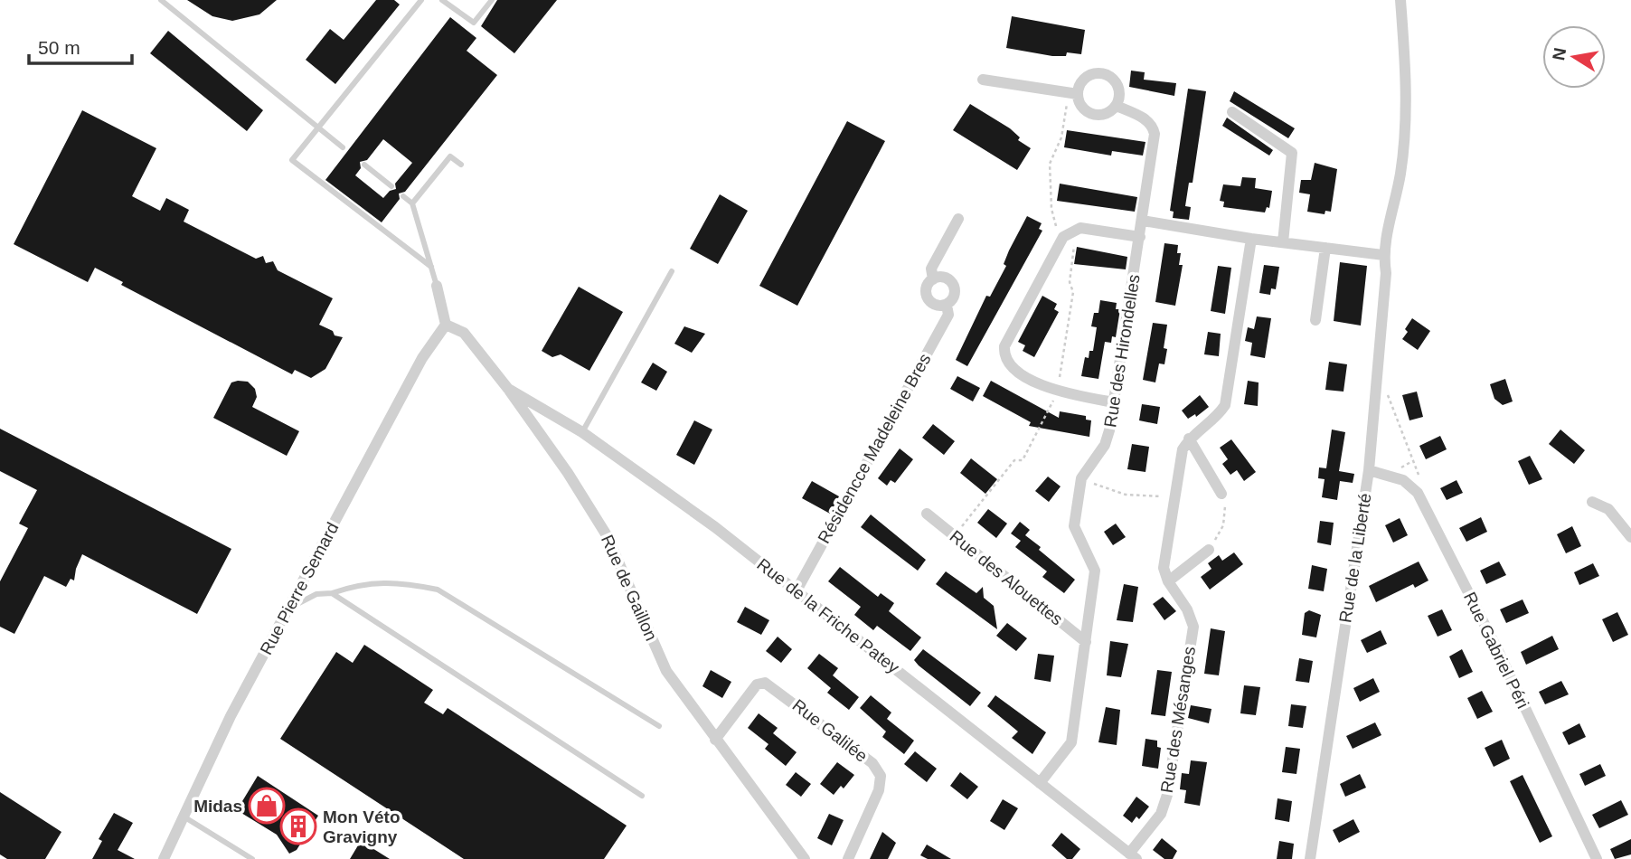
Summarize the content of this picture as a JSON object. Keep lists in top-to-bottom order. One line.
{"streets":{"street":["Rue des Hirondelles","Résidencce Madeleine Bres","Rue de la Liberté","Rue des Alouettes","Rue de Gaillon","Rue Pierre Semard","Rue de la Friche Patey","Rue Gabriel Péri","Rue des Mésanges","Rue Galilée"]},"crossings":[["Rue des Hirondelles","Rue des Alouettes"],["Rue des Hirondelles","Rue de la Friche Patey"],["Résidencce Madeleine Bres","Rue de la Friche Patey"],["Rue de Gaillon","Rue Pierre Semard"],["Rue de Gaillon","Rue de la Friche Patey"],["Rue de Gaillon","Rue Galilée"],["Rue de la Friche Patey","Rue des Mésanges"]],"places":{"shop":["Midas"],"building":["Mon Véto Gravigny"]},"scale_bar":"50 m","north":"left"}
